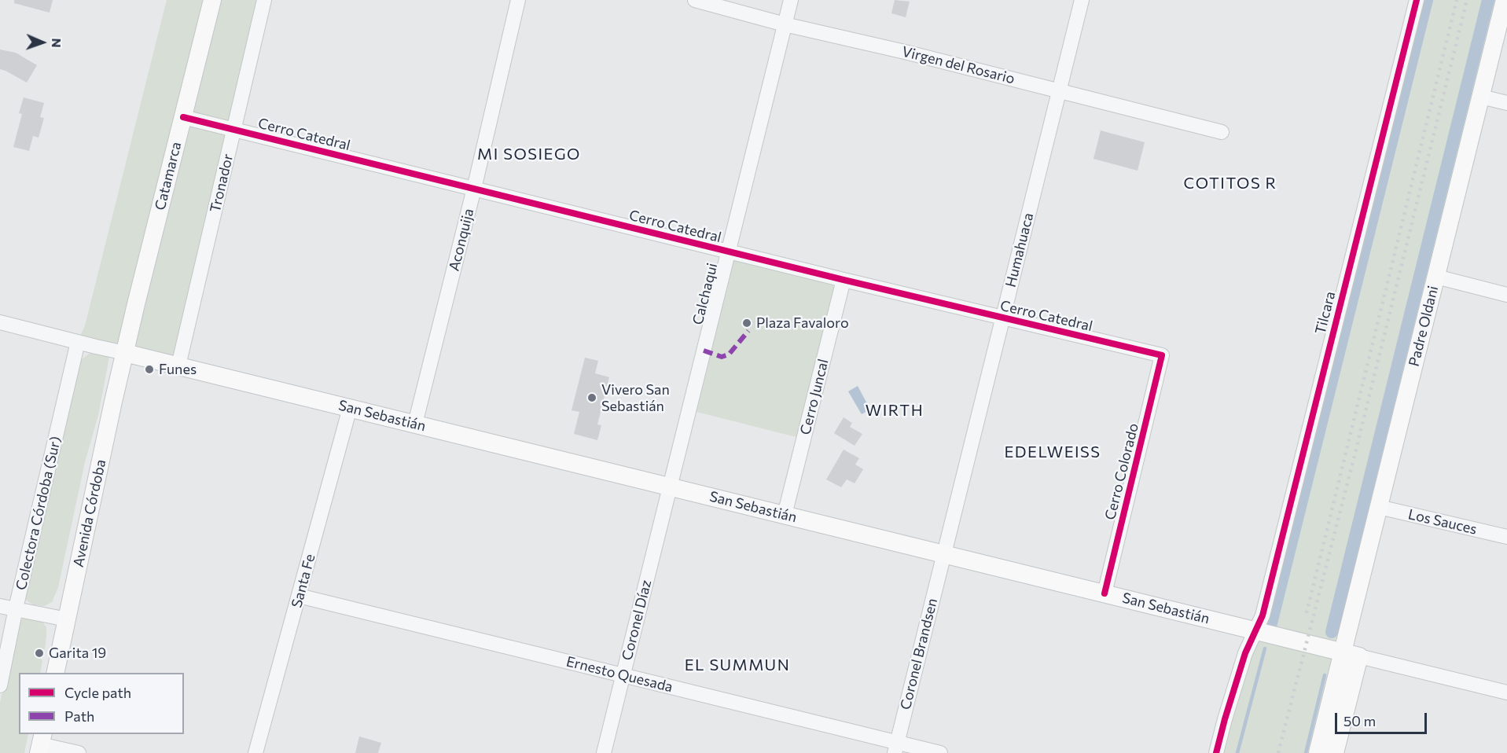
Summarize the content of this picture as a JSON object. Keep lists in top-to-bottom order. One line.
{"streets":{"main road":["Catamarca","Padre Oldani","San Sebastián","Avenida Córdoba"],"street":["Virgen del Rosario","Cerro Catedral","Tronador","Aconquija","Humahuaca","Calchaqui","Tilcara","Cerro Juncal","Cerro Colorado","Colectora Córdoba (Sur)","Los Sauces","Santa Fe","Coronel Díaz","Coronel Brandsen","Ernesto Quesada"]},"crossings":[["Virgen del Rosario","Humahuaca"],["Virgen del Rosario","Calchaqui"],["Cerro Catedral","Catamarca"],["Cerro Catedral","Tronador"],["Cerro Catedral","Aconquija"],["Cerro Catedral","Humahuaca"],["Cerro Catedral","Calchaqui"],["Cerro Catedral","Cerro Juncal"],["Cerro Catedral","Cerro Colorado"],["Catamarca","San Sebastián"],["Catamarca","Avenida Córdoba"],["Tronador","San Sebastián"],["Aconquija","San Sebastián"],["Humahuaca","San Sebastián"],["Humahuaca","Coronel Brandsen"],["Calchaqui","San Sebastián"],["Calchaqui","Coronel Díaz"],["Tilcara","San Sebastián"],["Padre Oldani","San Sebastián"],["Padre Oldani","Los Sauces"],["Cerro Juncal","San Sebastián"],["San Sebastián","Cerro Colorado"],["San Sebastián","Colectora Córdoba (Sur)"],["San Sebastián","Avenida Córdoba"],["San Sebastián","Santa Fe"],["San Sebastián","Coronel Díaz"],["San Sebastián","Coronel Brandsen"],["Santa Fe","Ernesto Quesada"],["Coronel Díaz","Ernesto Quesada"],["Coronel Brandsen","Ernesto Quesada"]],"districts":["MI SOSIEGO","COTITOS R","WIRTH","EDELWEISS","EL SUMMUN"],"places":["Plaza Favaloro","Funes","Vivero San Sebastián","Garita 19"],"legend":["Cycle path","Path"],"scale_bar":"50 m","north":"right"}
